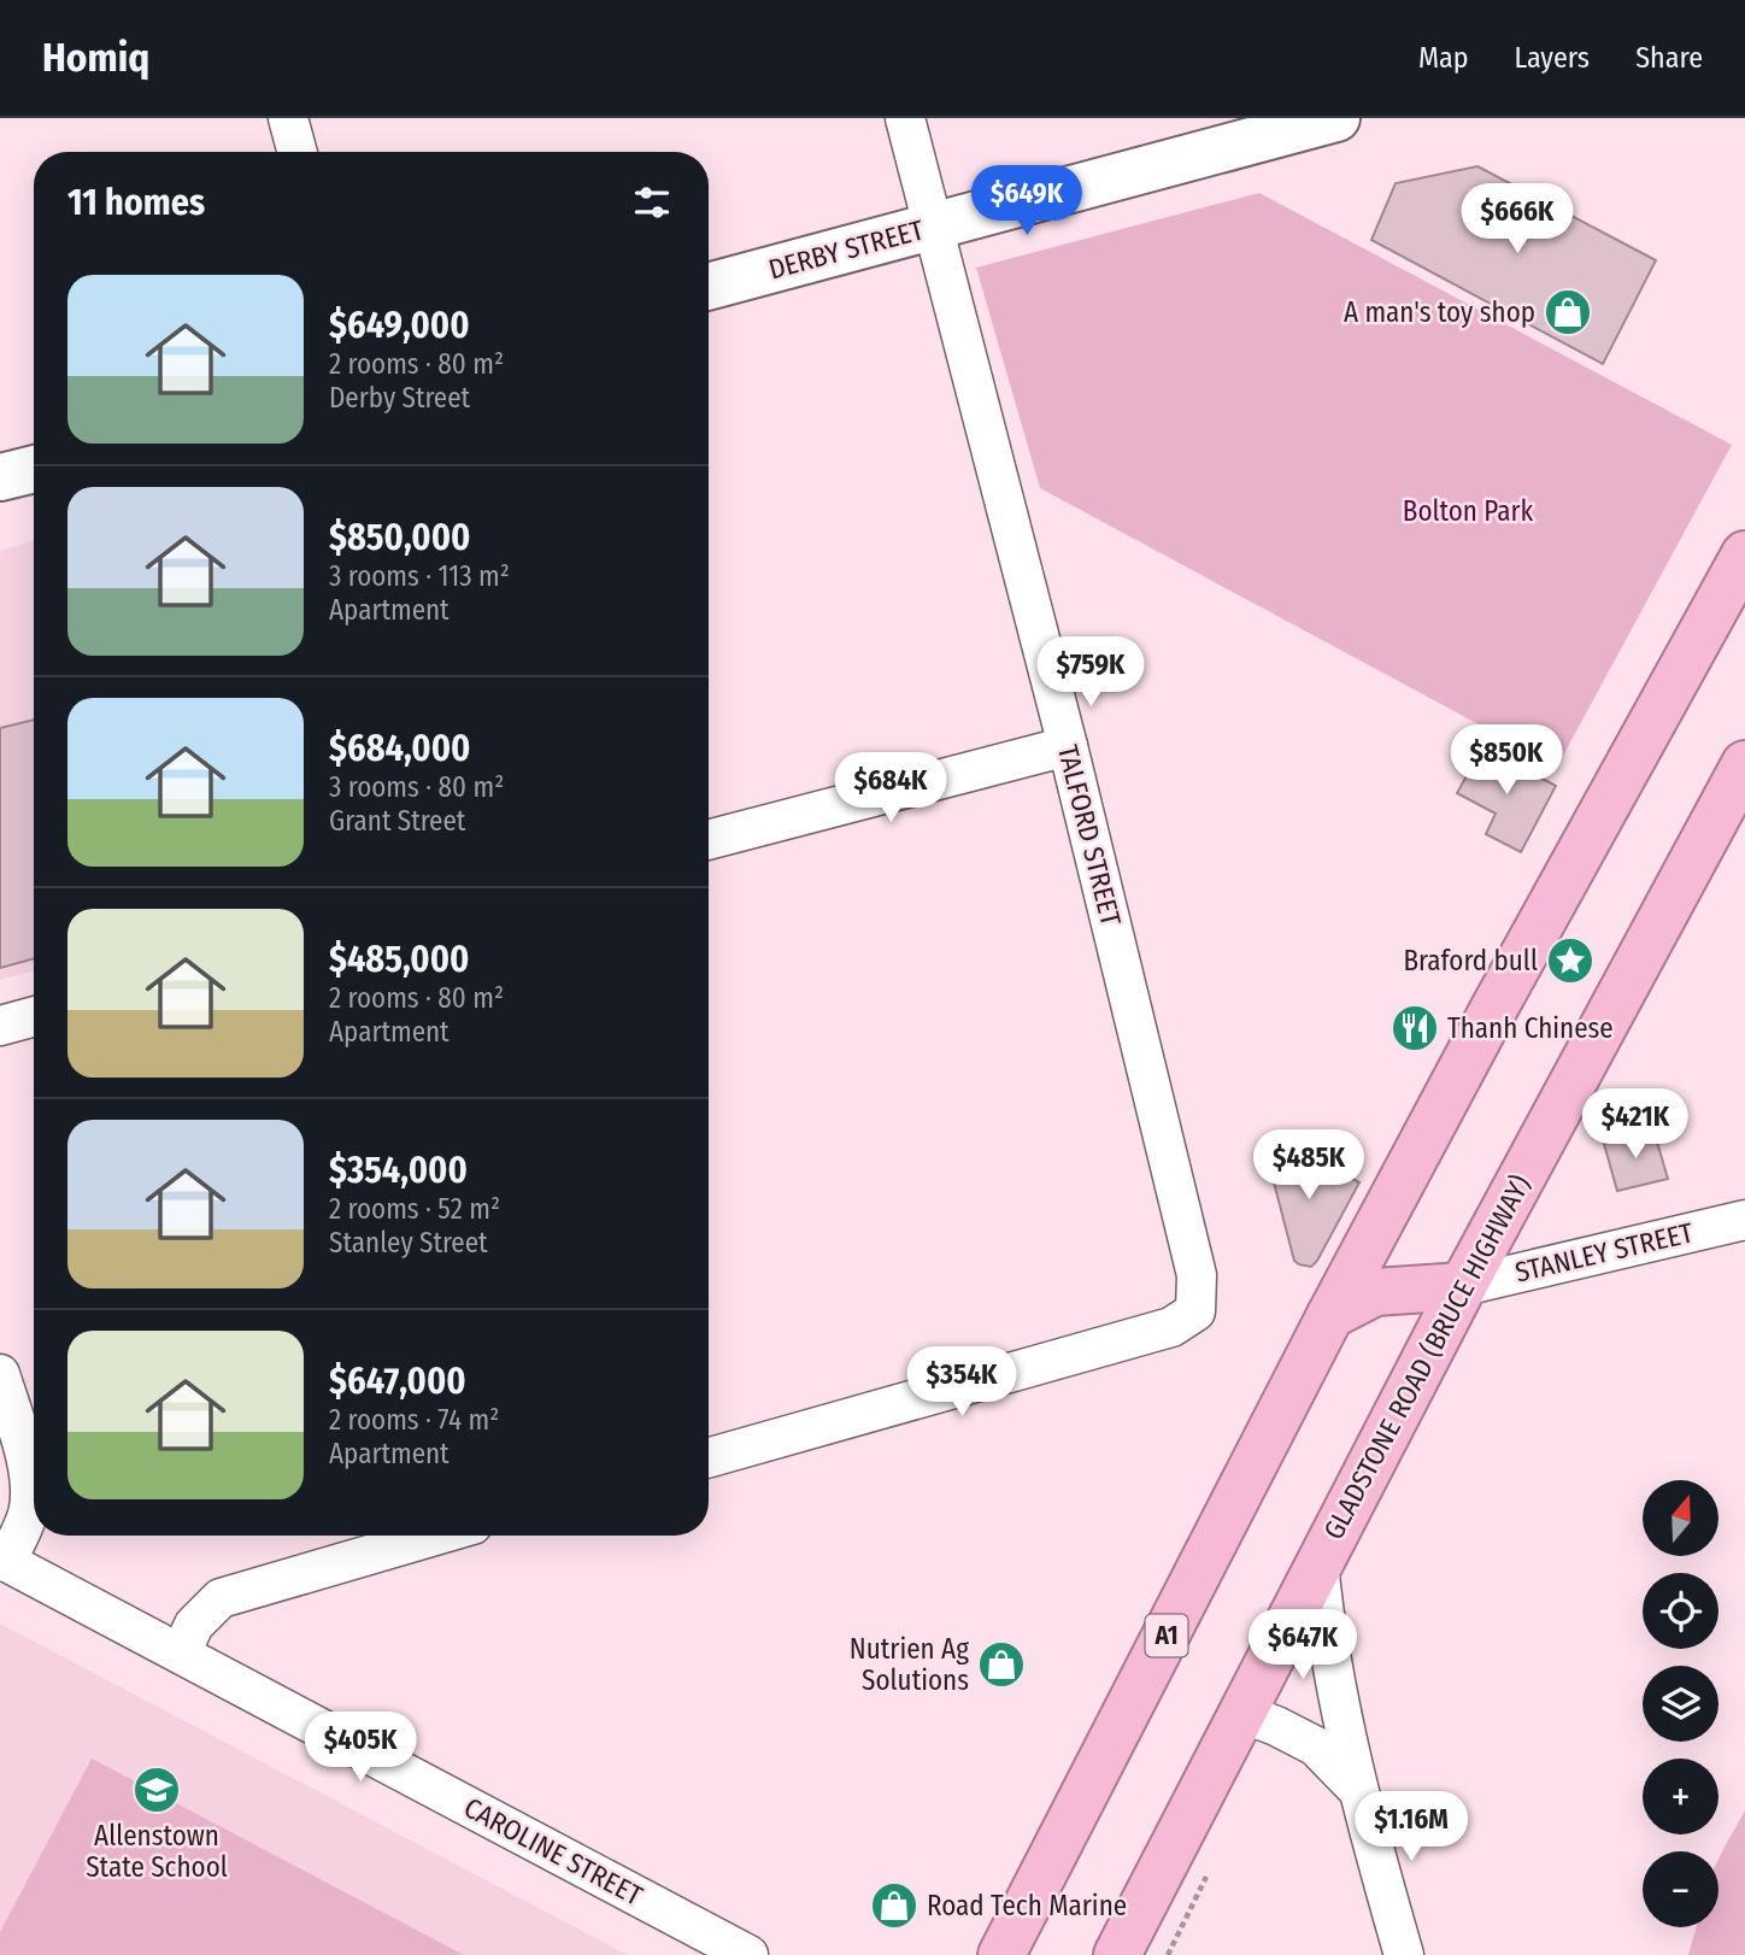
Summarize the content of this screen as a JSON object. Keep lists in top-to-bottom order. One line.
{"streets":{"highway":["GLADSTONE ROAD (BRUCE HIGHWAY)","A1"],"street":["DERBY STREET","TALFORD STREET","STANLEY STREET","CAROLINE STREET"]},"crossings":[["DERBY STREET","TALFORD STREET"],["STANLEY STREET","GLADSTONE ROAD (BRUCE HIGHWAY)"]],"parks":["Bolton Park"],"places":{"shop":["A man's toy shop","Nutrien Ag Solutions","Road Tech Marine"],"place":["Braford bull"],"restaurant":["Thanh Chinese"],"school or university":["Allenstown State School"]},"north":"top","page":{"header":"Homiq","nav":["Map","Layers","Share"],"heading":"11 homes","price":["$649K","$666K","$759K","$850K","$684K","$421K","$485K","$354K","$647K","$405K","$1.16M"],"list":[{"name":"$649,000","note":"2 rooms · 80 m² · Derby Street"},{"name":"$850,000","note":"3 rooms · 113 m² · Apartment"},{"name":"$684,000","note":"3 rooms · 80 m² · Grant Street"},{"name":"$485,000","note":"2 rooms · 80 m² · Apartment"},{"name":"$354,000","note":"2 rooms · 52 m² · Stanley Street"},{"name":"$647,000","note":"2 rooms · 74 m² · Apartment"}],"map_buttons":["+","−"]}}
